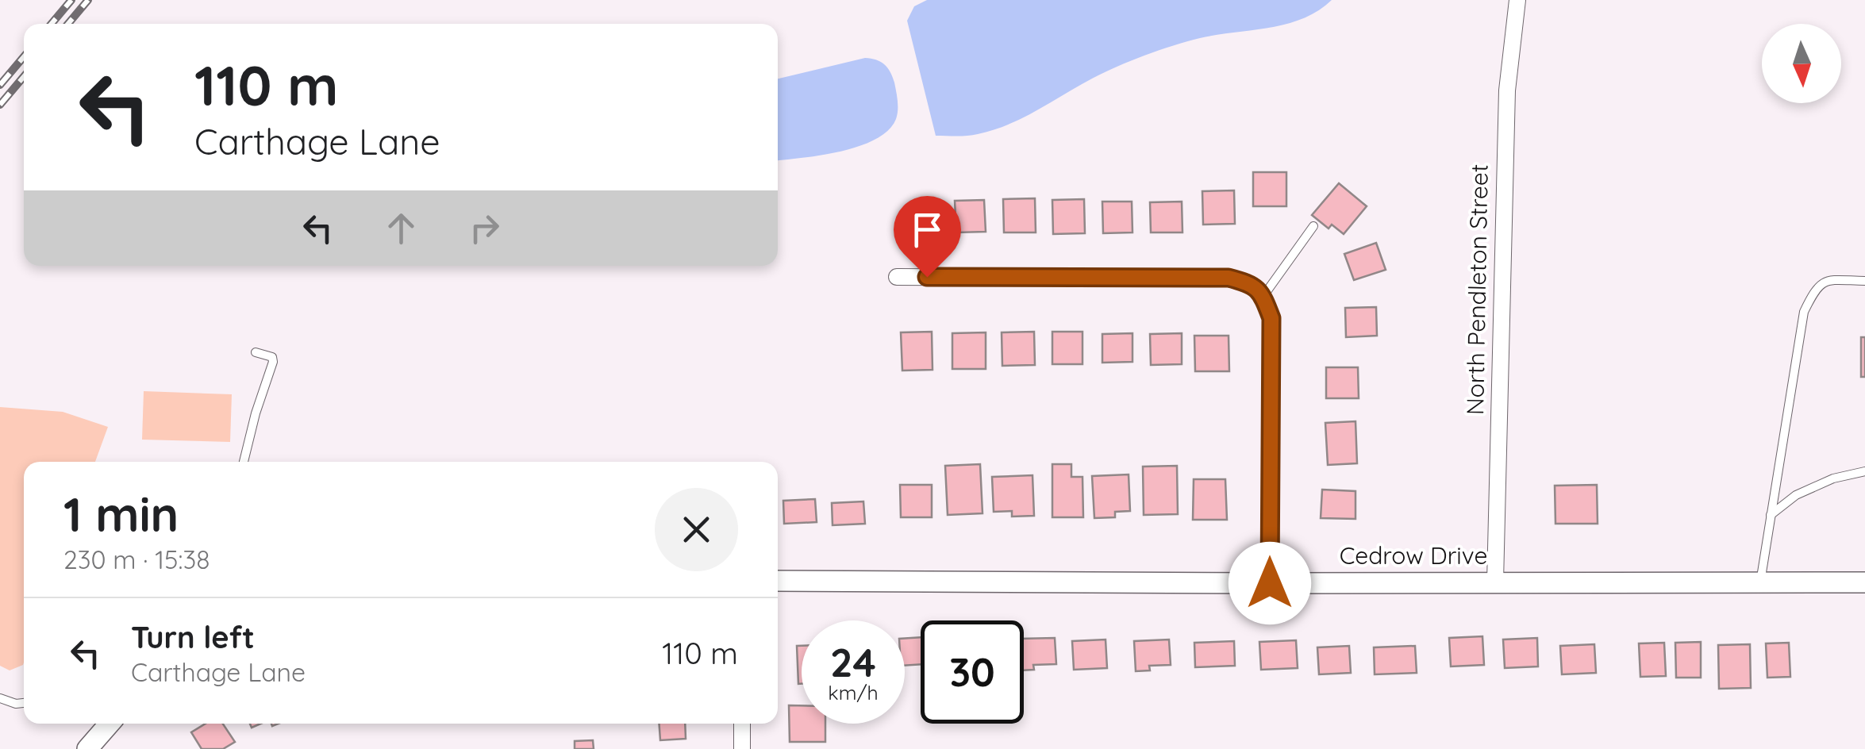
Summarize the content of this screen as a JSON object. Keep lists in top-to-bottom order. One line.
{"streets":{"street":["North Pendleton Street","Cedrow Drive"]},"crossings":[["North Pendleton Street","Cedrow Drive"]],"north":"bottom","page":{"turn":["110 m","Carthage Lane"],"heading":["1 min","230 m · 15:38"],"list":[{"name":"Turn left","note":"Carthage Lane","value":"110 m"}],"speed":"24 km/h","limit":"30"}}
